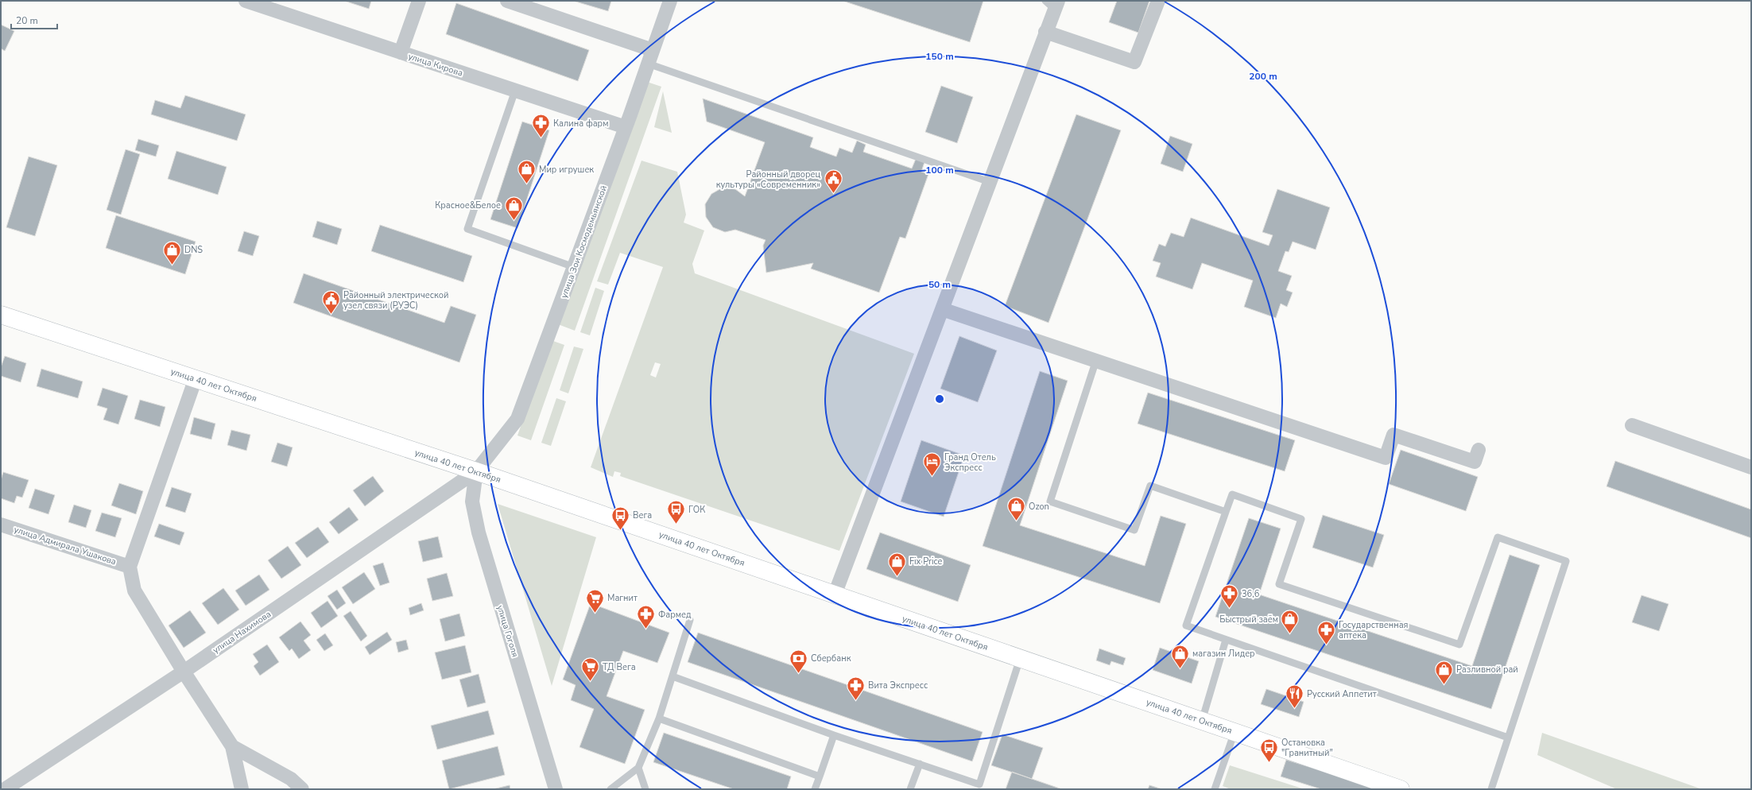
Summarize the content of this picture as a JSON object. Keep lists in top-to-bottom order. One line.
{"streets":{"street":["улица Кирова","улица Зои Космодемьянской","улица 40 лет Октября","улица Адмирала Ушакова","улица Гоголя","улица Нахимова"]},"crossings":[["улица Кирова","улица Зои Космодемьянской"],["улица Зои Космодемьянской","улица 40 лет Октября"],["улица Зои Космодемьянской","улица Гоголя"],["улица Зои Космодемьянской","улица Нахимова"],["улица 40 лет Октября","улица Гоголя"],["улица 40 лет Октября","улица Нахимова"],["улица Гоголя","улица Нахимова"]],"places":{"pharmacy":["Калина фарм","36,6","Фармед","Государственная аптека","Вита Экспресс"],"shop":["Мир игрушек","Красное&Белое","DNS","Ozon","Fix Price","Быстрый заём","магазин Лидер","Разливной рай"],"public building":["Районный дворец культуры «Современник»","Районный электрической узел связи (РУЭС)"],"hotel":["Гранд Отель Экспресс"],"bus stop":["ГОК","Вега","Остановка \"Гранитный\""],"supermarket":["Магнит","ТД Вега"],"bank":["Сбербанк"],"restaurant":["Русский Аппетит"]},"scale_bar":"20 m","rings":["150 m","200 m","100 m","50 m"]}
